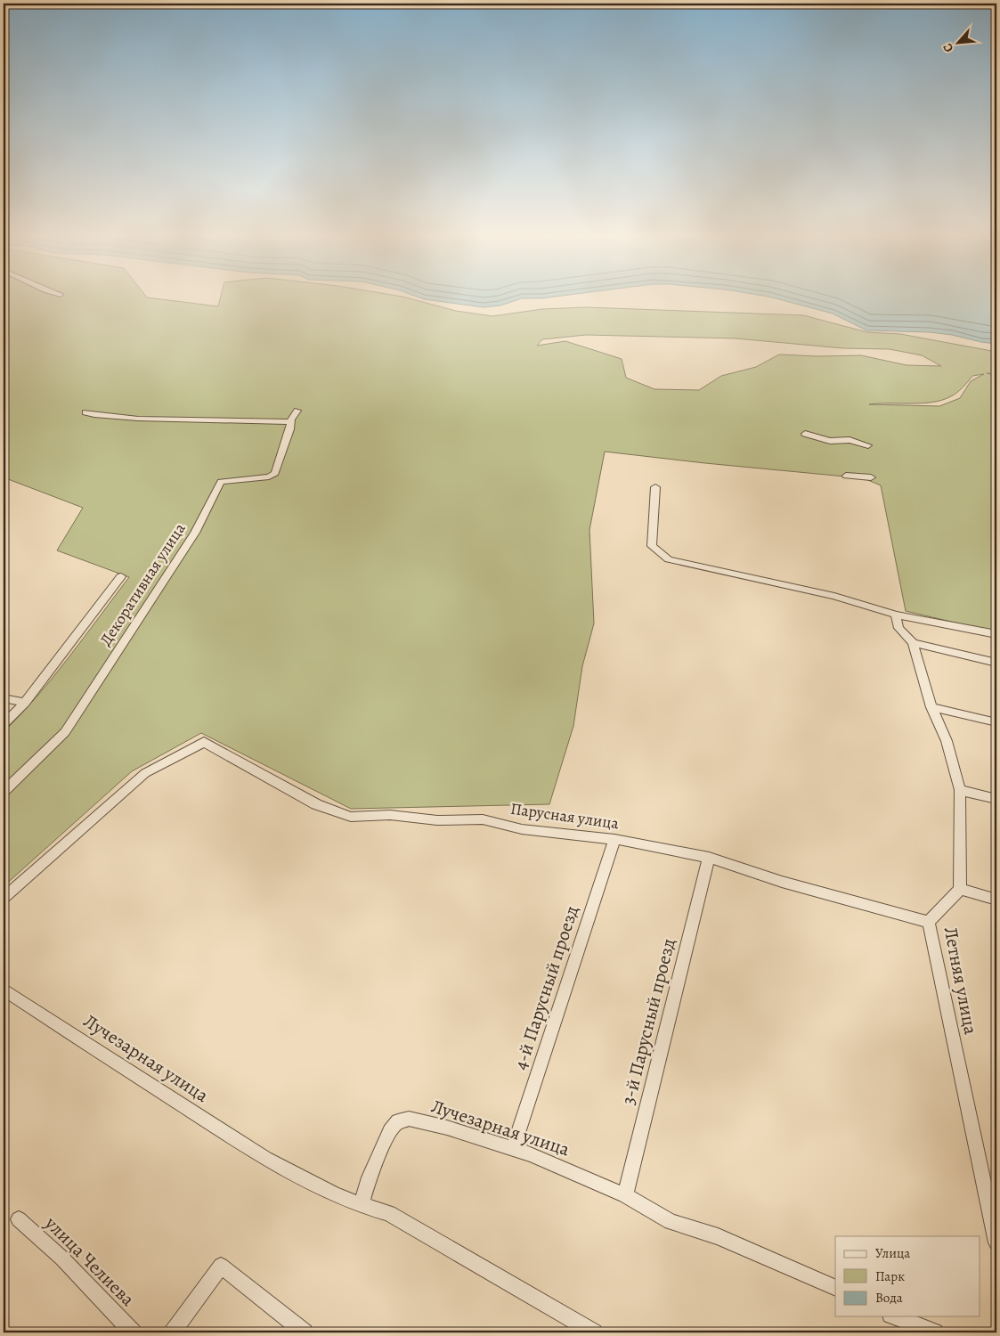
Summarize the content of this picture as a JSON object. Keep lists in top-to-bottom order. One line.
{"streets":{"street":["Декоративная улица","Парусная улица","Летняя улица","4-й Парусный проезд","3-й Парусный проезд","Лучезарная улица","улица Челиева"]},"crossings":[["Парусная улица","Летняя улица"],["Парусная улица","4-й Парусный проезд"],["Парусная улица","3-й Парусный проезд"],["4-й Парусный проезд","Лучезарная улица"],["3-й Парусный проезд","Лучезарная улица"]],"legend":["Улица","Парк","Вода"],"north":"bottom left"}
